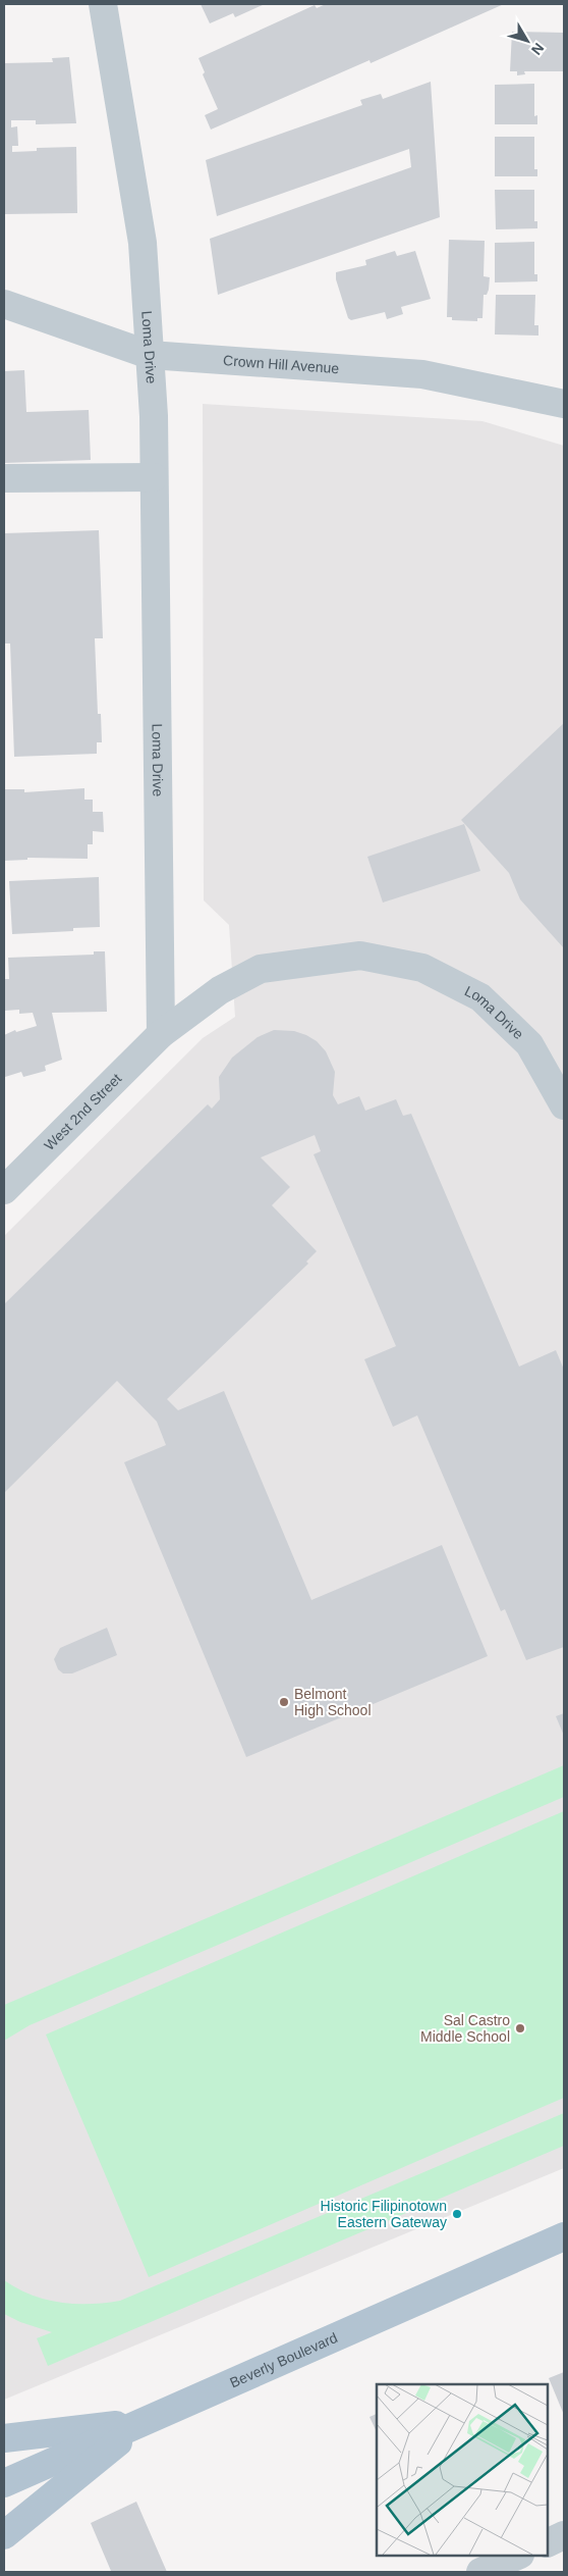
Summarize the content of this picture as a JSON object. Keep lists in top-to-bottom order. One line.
{"streets":{"main road":["Beverly Boulevard"],"street":["Loma Drive","Crown Hill Avenue","West 2nd Street"]},"crossings":[["Loma Drive","Crown Hill Avenue"],["Loma Drive","West 2nd Street"]],"places":["Belmont High School","Sal Castro Middle School","Historic Filipinotown Eastern Gateway"],"north":"bottom right"}
